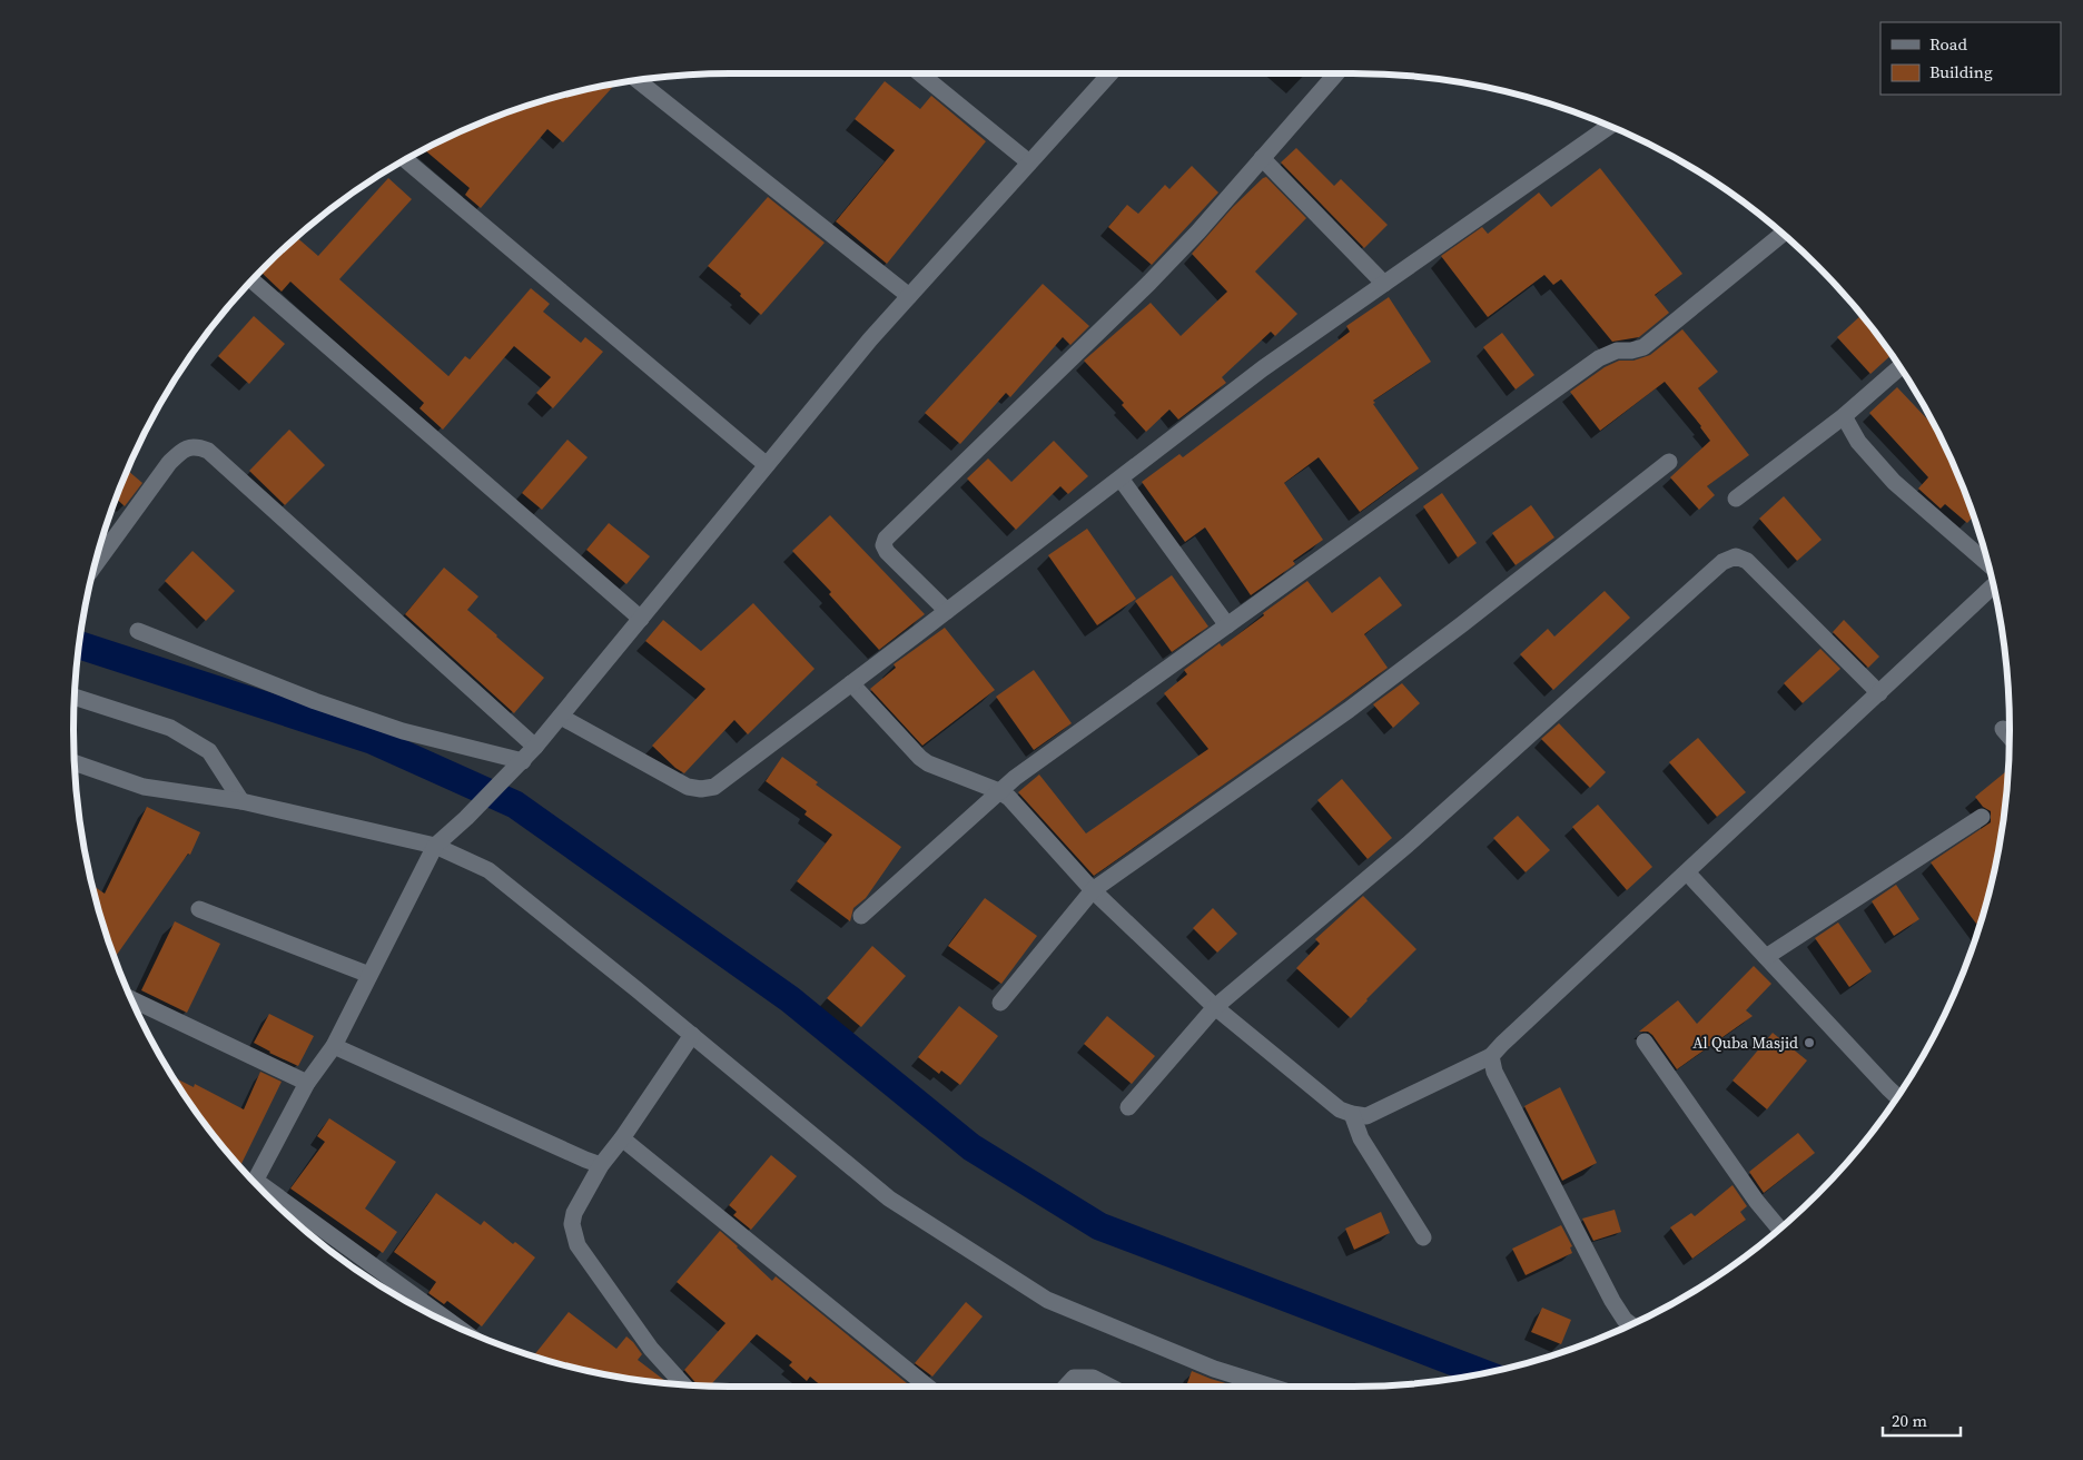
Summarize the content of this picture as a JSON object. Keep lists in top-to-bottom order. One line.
{"places":["Al Quba Masjid"],"legend":["Road","Building"],"scale_bar":"20 m"}
